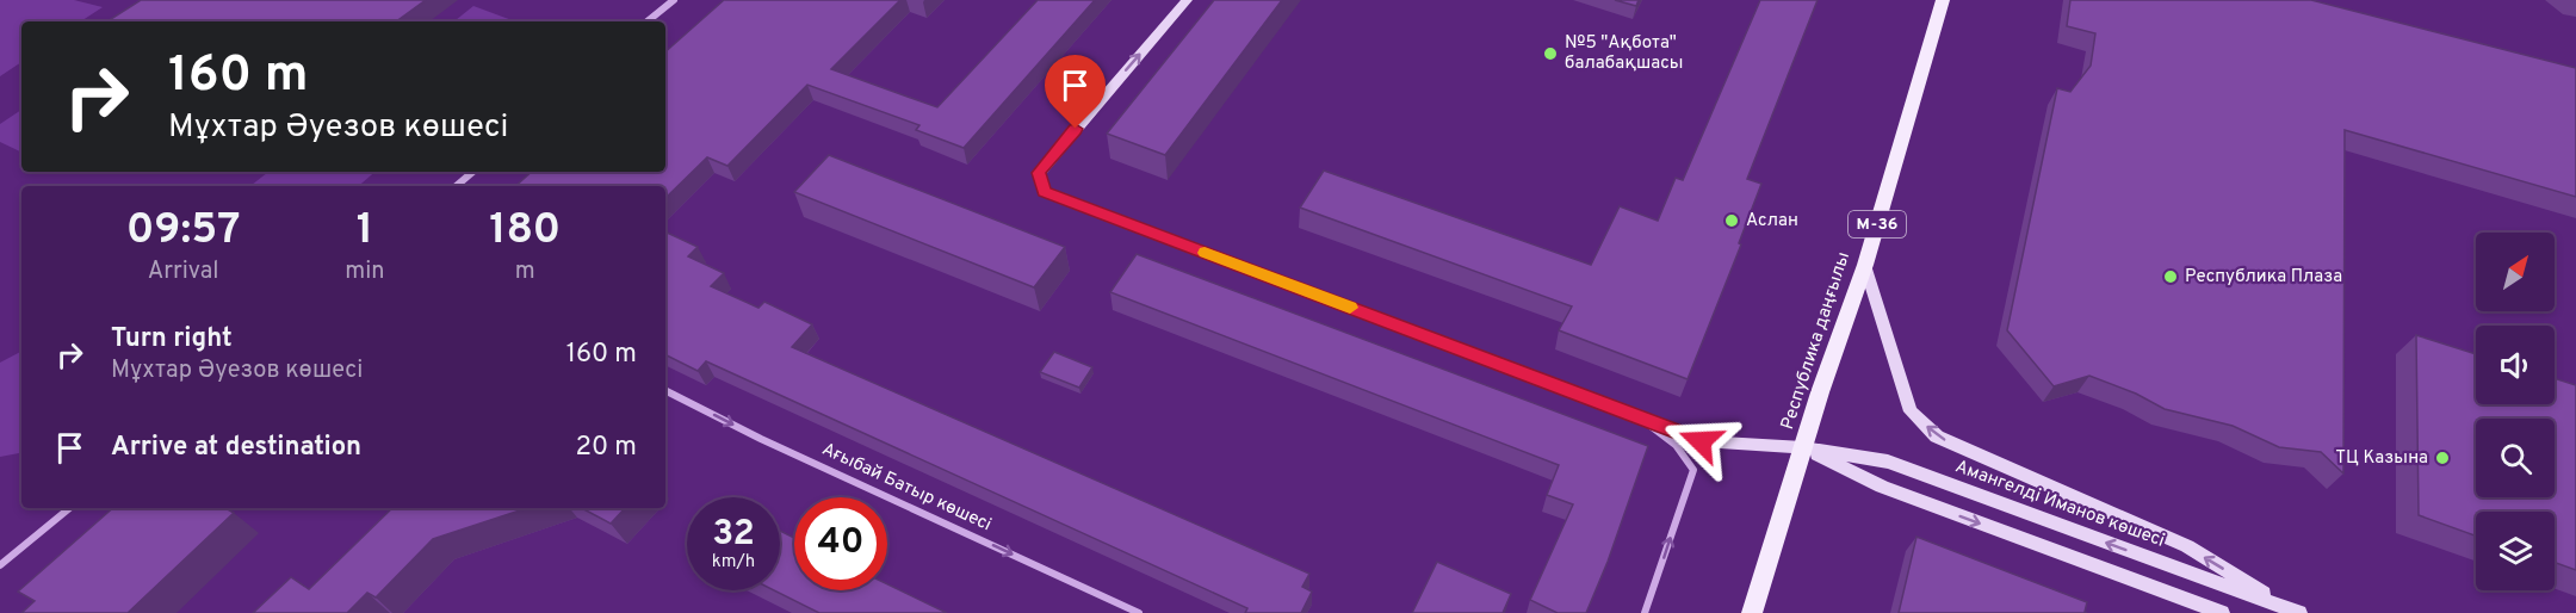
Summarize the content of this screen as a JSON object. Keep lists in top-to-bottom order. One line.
{"streets":{"main road":["M-36","Республика даңғылы","Амангелді Иманов көшесі"],"street":["Ағыбай Батыр көшесі"]},"crossings":[["Республика даңғылы","Амангелді Иманов көшесі"]],"one_way":["Ағыбай Батыр көшесі"],"places":["№5 \"Ақбота\" балабақшасы","Аслан","Республика Плаза","ТЦ Казына"],"north":"top right","page":{"turn":["160 m","Мұхтар Әуезов көшесі"],"eta":["09:57","Arrival","1","min","180","m"],"list":[{"name":"Turn right","note":"Мұхтар Әуезов көшесі","value":"160 m"},{"name":"Arrive at destination","value":"20 m"}],"speed":"32 km/h","limit":"40"}}
